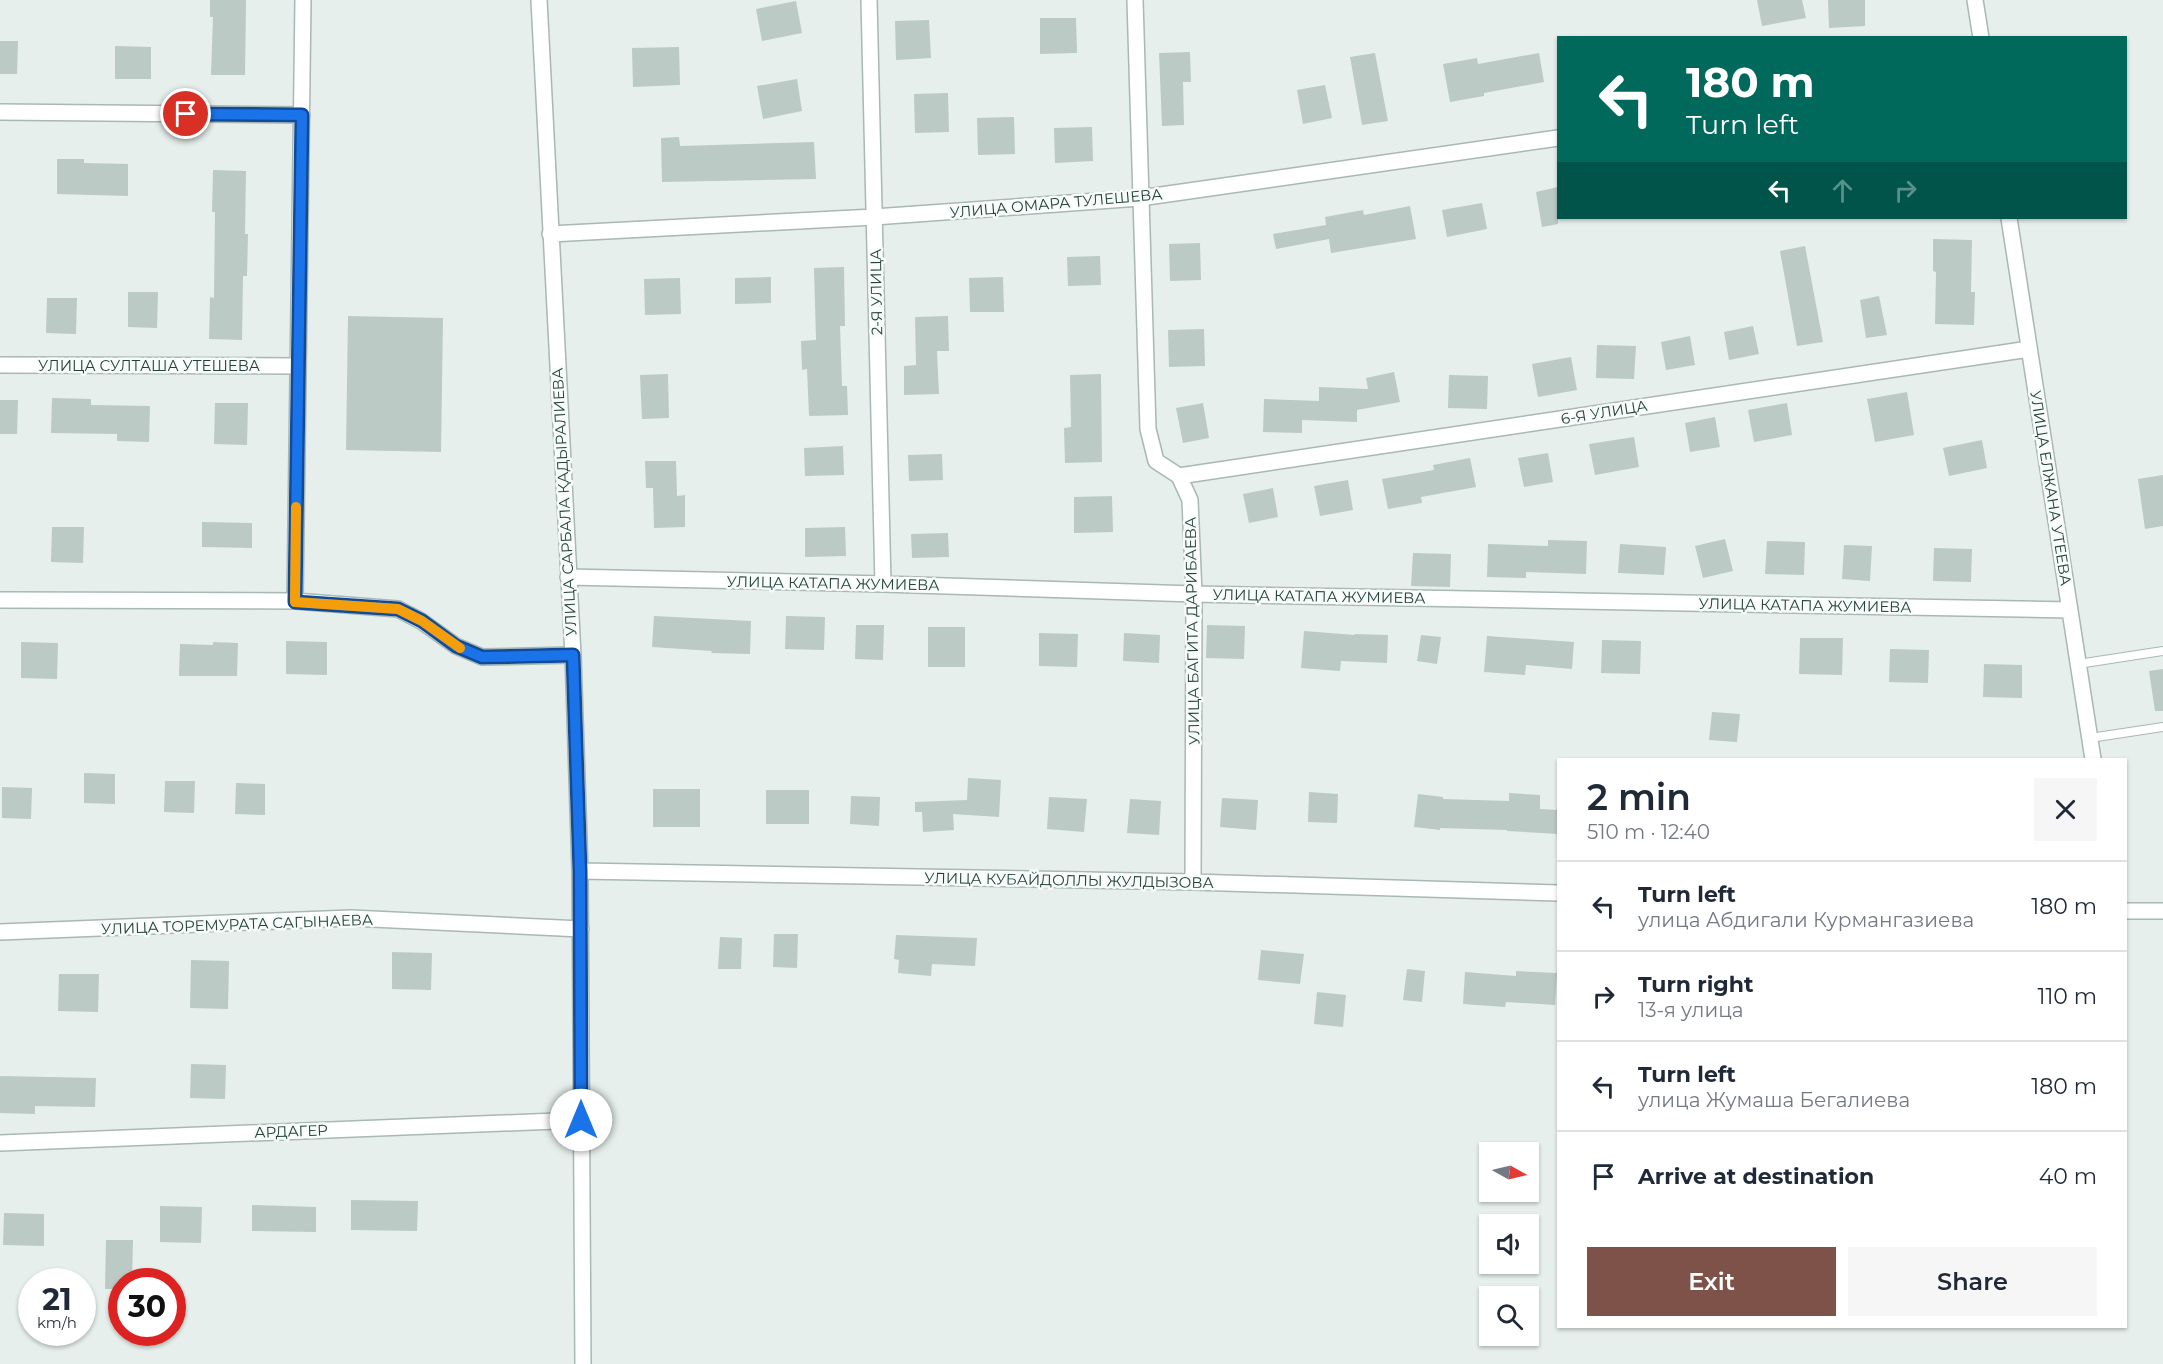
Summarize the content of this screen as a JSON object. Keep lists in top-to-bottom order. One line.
{"streets":{"street":["УЛИЦА ОМАРА ТУЛЕШЕВА","2-Я УЛИЦА","УЛИЦА СУЛТАША УТЕШЕВА","6-Я УЛИЦА","УЛИЦА ЕЛЖАНА УТЕЕВА","УЛИЦА САРБАЛА ҚАДЫРАЛИЕВА","УЛИЦА КАТАПА ЖУМИЕВА","УЛИЦА БАГИТА ДАРИБАЕВА","УЛИЦА КУБАЙДОЛЛЫ ЖУЛДЫЗОВА","УЛИЦА ТОРЕМУРАТА САГЫНАЕВА","АРДАГЕР"]},"crossings":[["УЛИЦА ОМАРА ТУЛЕШЕВА","2-Я УЛИЦА"],["УЛИЦА ОМАРА ТУЛЕШЕВА","УЛИЦА САРБАЛА ҚАДЫРАЛИЕВА"],["2-Я УЛИЦА","УЛИЦА КАТАПА ЖУМИЕВА"],["6-Я УЛИЦА","УЛИЦА ЕЛЖАНА УТЕЕВА"],["6-Я УЛИЦА","УЛИЦА БАГИТА ДАРИБАЕВА"],["УЛИЦА ЕЛЖАНА УТЕЕВА","УЛИЦА КАТАПА ЖУМИЕВА"],["УЛИЦА САРБАЛА ҚАДЫРАЛИЕВА","УЛИЦА КАТАПА ЖУМИЕВА"],["УЛИЦА САРБАЛА ҚАДЫРАЛИЕВА","УЛИЦА КУБАЙДОЛЛЫ ЖУЛДЫЗОВА"],["УЛИЦА САРБАЛА ҚАДЫРАЛИЕВА","УЛИЦА ТОРЕМУРАТА САГЫНАЕВА"],["УЛИЦА САРБАЛА ҚАДЫРАЛИЕВА","АРДАГЕР"],["УЛИЦА КАТАПА ЖУМИЕВА","УЛИЦА БАГИТА ДАРИБАЕВА"],["УЛИЦА БАГИТА ДАРИБАЕВА","УЛИЦА КУБАЙДОЛЛЫ ЖУЛДЫЗОВА"]],"north":"right","page":{"turn":["180 m","Turn left"],"heading":["2 min","510 m · 12:40"],"list":[{"name":"Turn left","note":"улица Абдигали Курмангазиева","value":"180 m"},{"name":"Turn right","note":"13-я улица","value":"110 m"},{"name":"Turn left","note":"улица Жумаша Бегалиева","value":"180 m"},{"name":"Arrive at destination","value":"40 m"}],"buttons":["Exit","Share"],"speed":"21 km/h","limit":"30"}}
